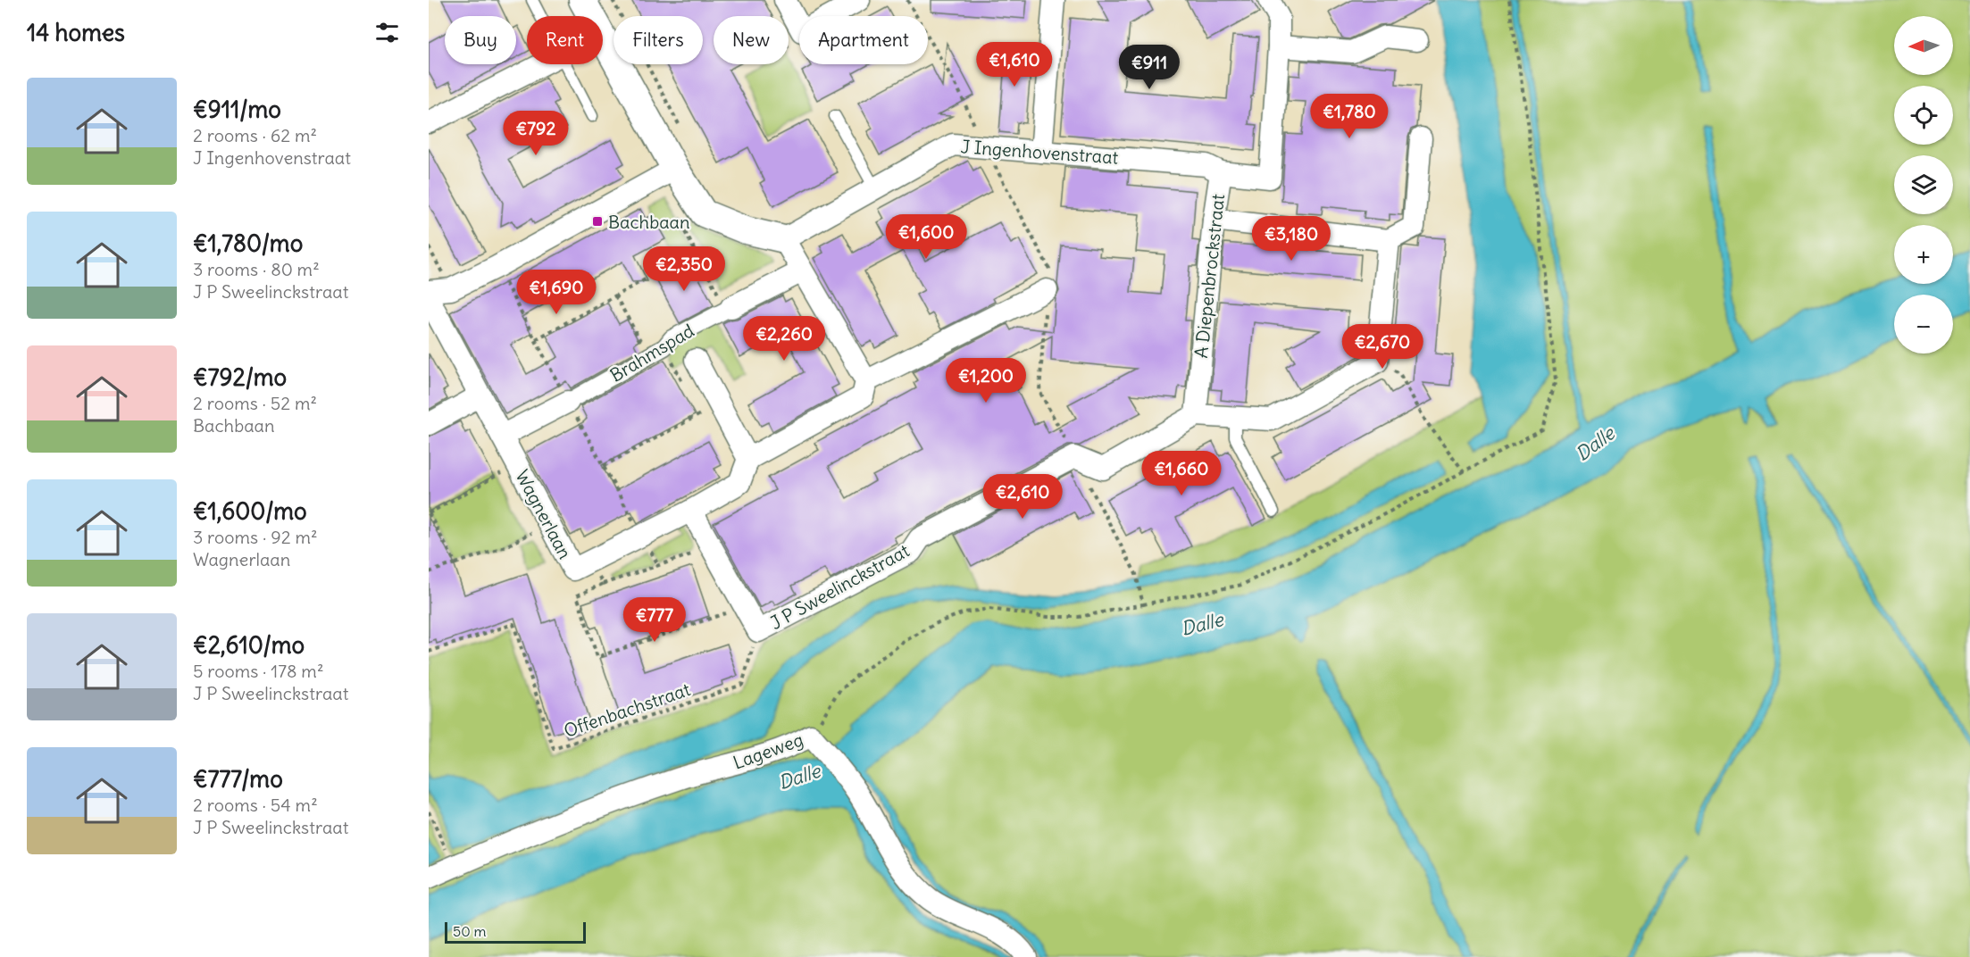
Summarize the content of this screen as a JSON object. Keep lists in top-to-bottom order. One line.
{"streets":{"street":["J Ingenhovenstraat","A Diepenbrockstraat","Brahmspad","Wagnerlaan","J P Sweelinckstraat","Lageweg"],"path":["Offenbachstraat"]},"crossings":[["J Ingenhovenstraat","A Diepenbrockstraat"],["A Diepenbrockstraat","J P Sweelinckstraat"],["Brahmspad","Wagnerlaan"],["Wagnerlaan","J P Sweelinckstraat"],["J P Sweelinckstraat","Offenbachstraat"]],"water":["Dalle"],"places":{"transit":["Bachbaan"]},"scale_bar":"50 m","north":"left","page":{"heading":"14 homes","map_buttons":["+","−"],"chip":["Buy","Rent","Filters","New","Apartment"],"price":["€1,610","€911","€1,780","€792","€1,600","€3,180","€2,350","€1,690","€2,260","€2,670","€1,200","€1,660","€2,610","€777"],"list":[{"name":"€911/mo","note":"2 rooms · 62 m² · J Ingenhovenstraat"},{"name":"€1,780/mo","note":"3 rooms · 80 m² · J P Sweelinckstraat"},{"name":"€792/mo","note":"2 rooms · 52 m² · Bachbaan"},{"name":"€1,600/mo","note":"3 rooms · 92 m² · Wagnerlaan"},{"name":"€2,610/mo","note":"5 rooms · 178 m² · J P Sweelinckstraat"},{"name":"€777/mo","note":"2 rooms · 54 m² · J P Sweelinckstraat"}],"scale":"50 m"}}
